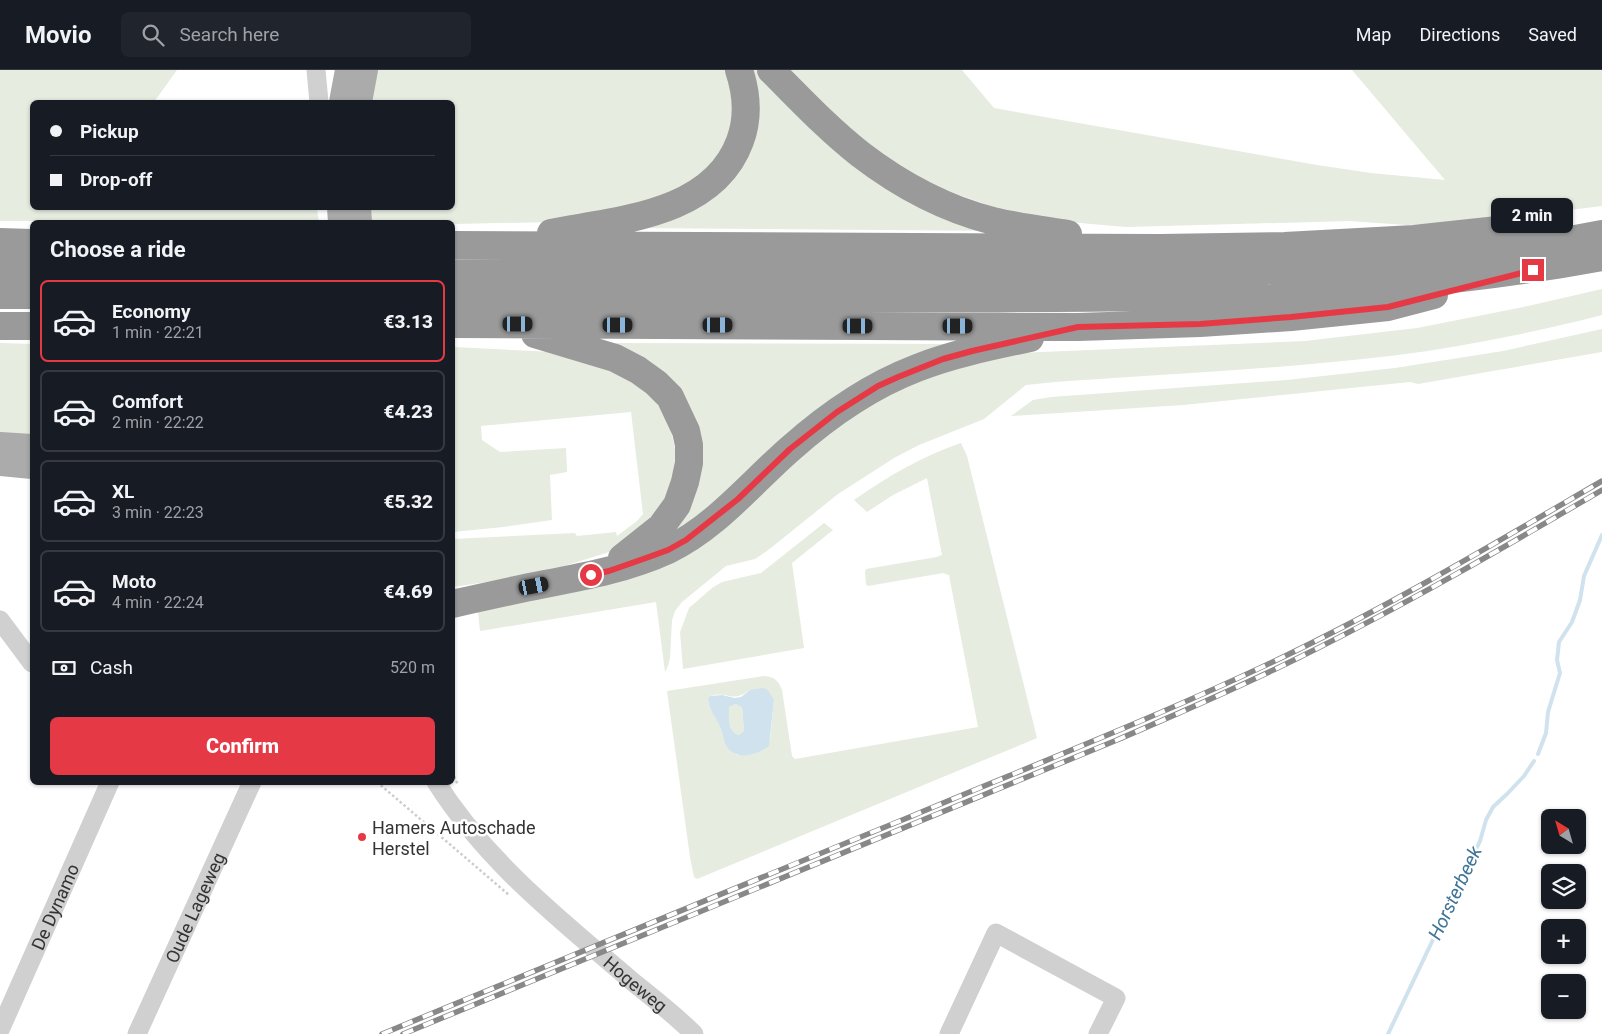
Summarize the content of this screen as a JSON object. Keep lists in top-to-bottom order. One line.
{"streets":{"street":["De Dynamo","Oude Lageweg","Hogeweg"]},"water":["Horsterbeek"],"places":["Hamers Autoschade Herstel"],"north":"top left","page":{"header":"Movio","search":"Search here","nav":["Map","Directions","Saved"],"banner":["Pickup","Drop-off"],"bubble":"2 min","heading":"Choose a ride","list":[{"name":"Economy","note":"1 min · 22:21","value":"€3.13"},{"name":"Comfort","note":"2 min · 22:22","value":"€4.23"},{"name":"XL","note":"3 min · 22:23","value":"€5.32"},{"name":"Moto","note":"4 min · 22:24","value":"€4.69"}],"pay":["Cash","520 m"],"buttons":"Confirm","map_buttons":["+","−"]}}
